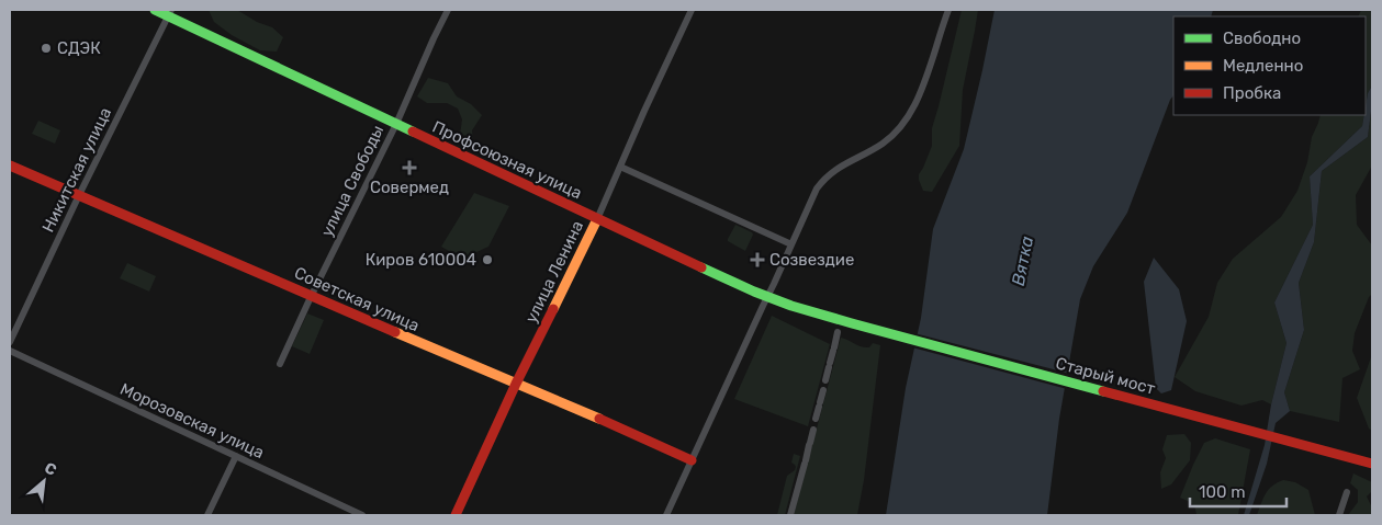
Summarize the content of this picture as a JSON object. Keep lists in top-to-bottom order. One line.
{"streets":{"main road":["Профсоюзная улица","улица Ленина","Советская улица","Старый мост"],"street":["Никитская улица","улица Свободы","Морозовская улица"]},"crossings":[["Профсоюзная улица","Никитская улица"],["Профсоюзная улица","улица Свободы"],["Профсоюзная улица","улица Ленина"],["Профсоюзная улица","Старый мост"],["Никитская улица","Советская улица"],["улица Свободы","Советская улица"],["улица Ленина","Советская улица"]],"water":["Вятка"],"places":{"other":["СДЭК","Киров 610004"],"health":["Совермед","Созвездие"]},"legend":["Свободно","Медленно","Пробка"],"scale_bar":"100 m","north":"top right"}
